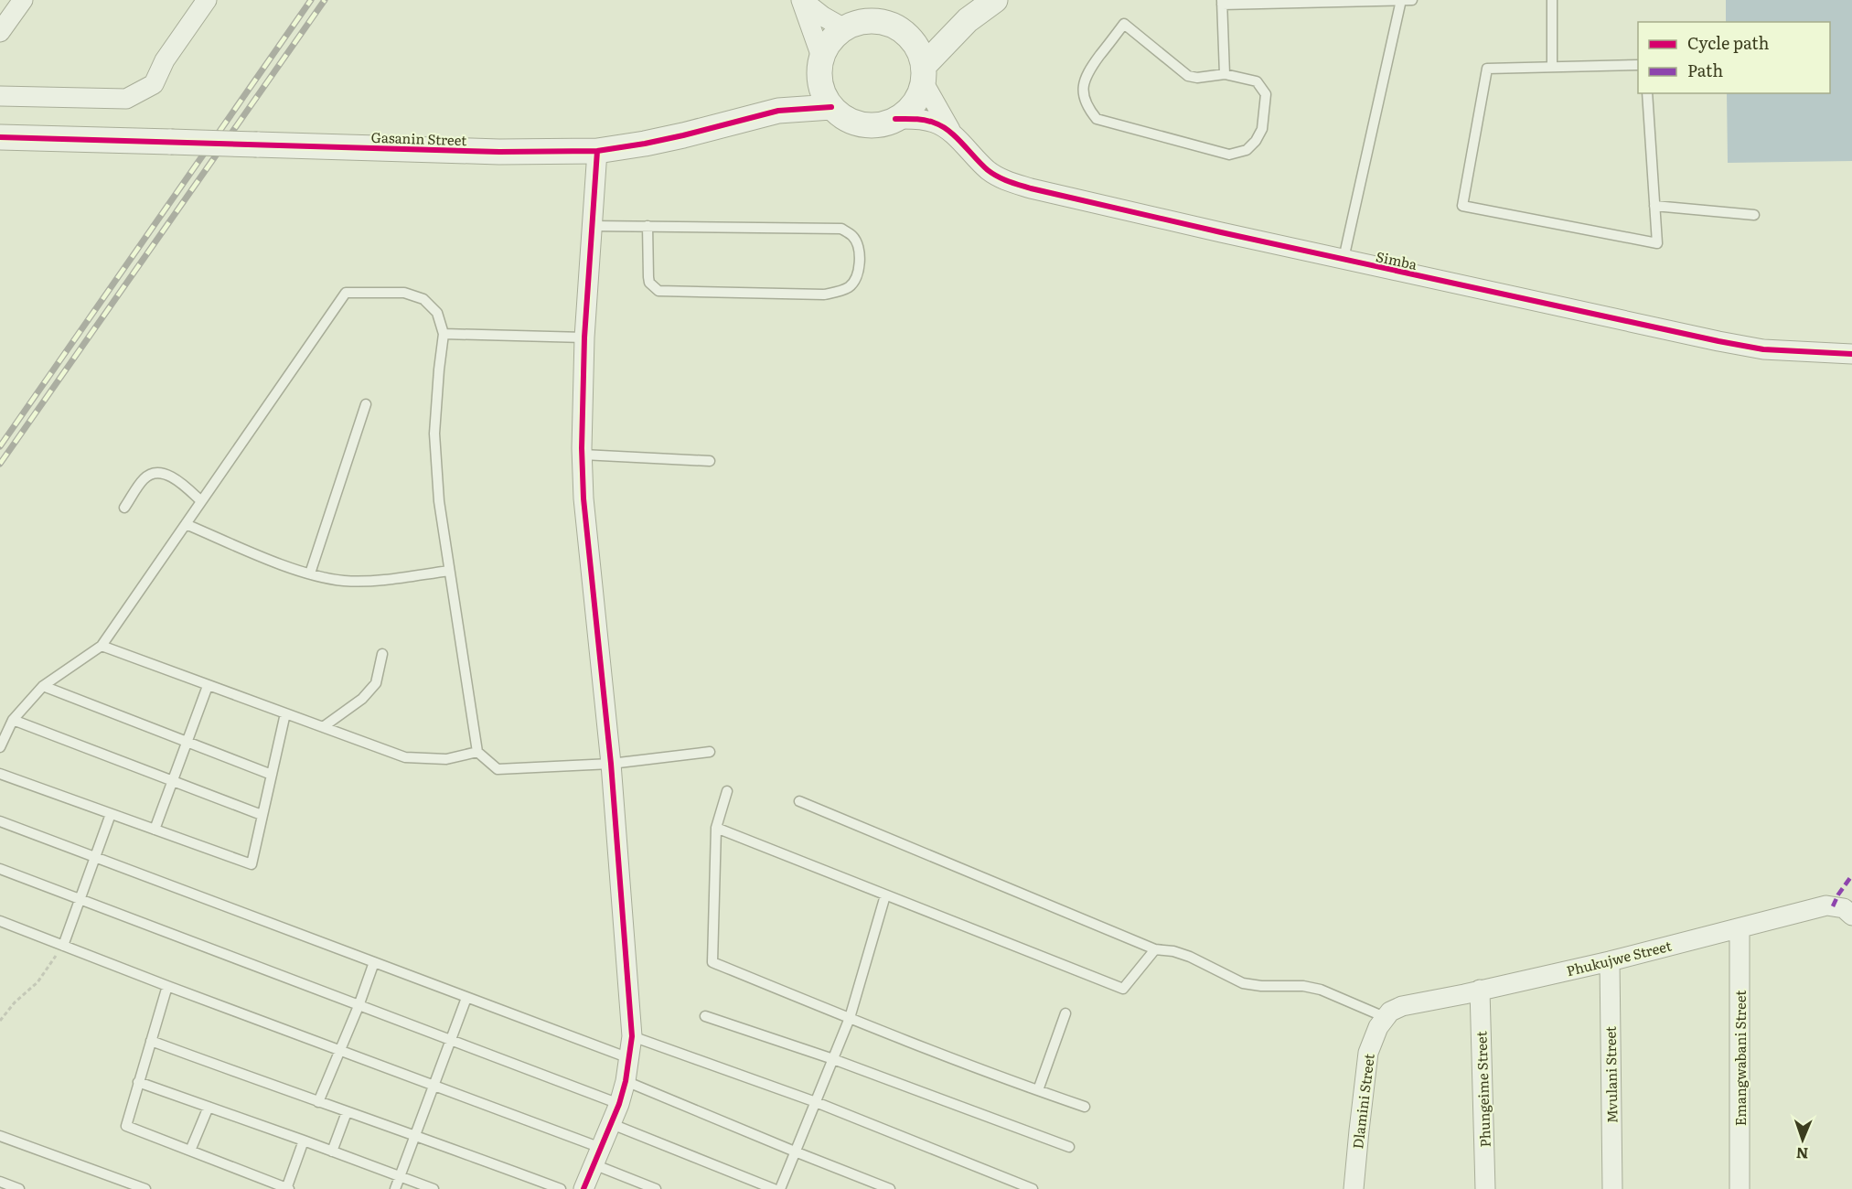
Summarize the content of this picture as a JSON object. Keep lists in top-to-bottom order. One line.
{"streets":{"street":["Gasanin Street","Simba","Phukujwe Street","Emangwabani Street","Mvulani Street","Phungeime Street","Dlamini Street"]},"crossings":[["Phukujwe Street","Emangwabani Street"],["Phukujwe Street","Mvulani Street"],["Phukujwe Street","Phungeime Street"],["Phukujwe Street","Dlamini Street"]],"legend":["Cycle path","Path"],"north":"bottom"}
